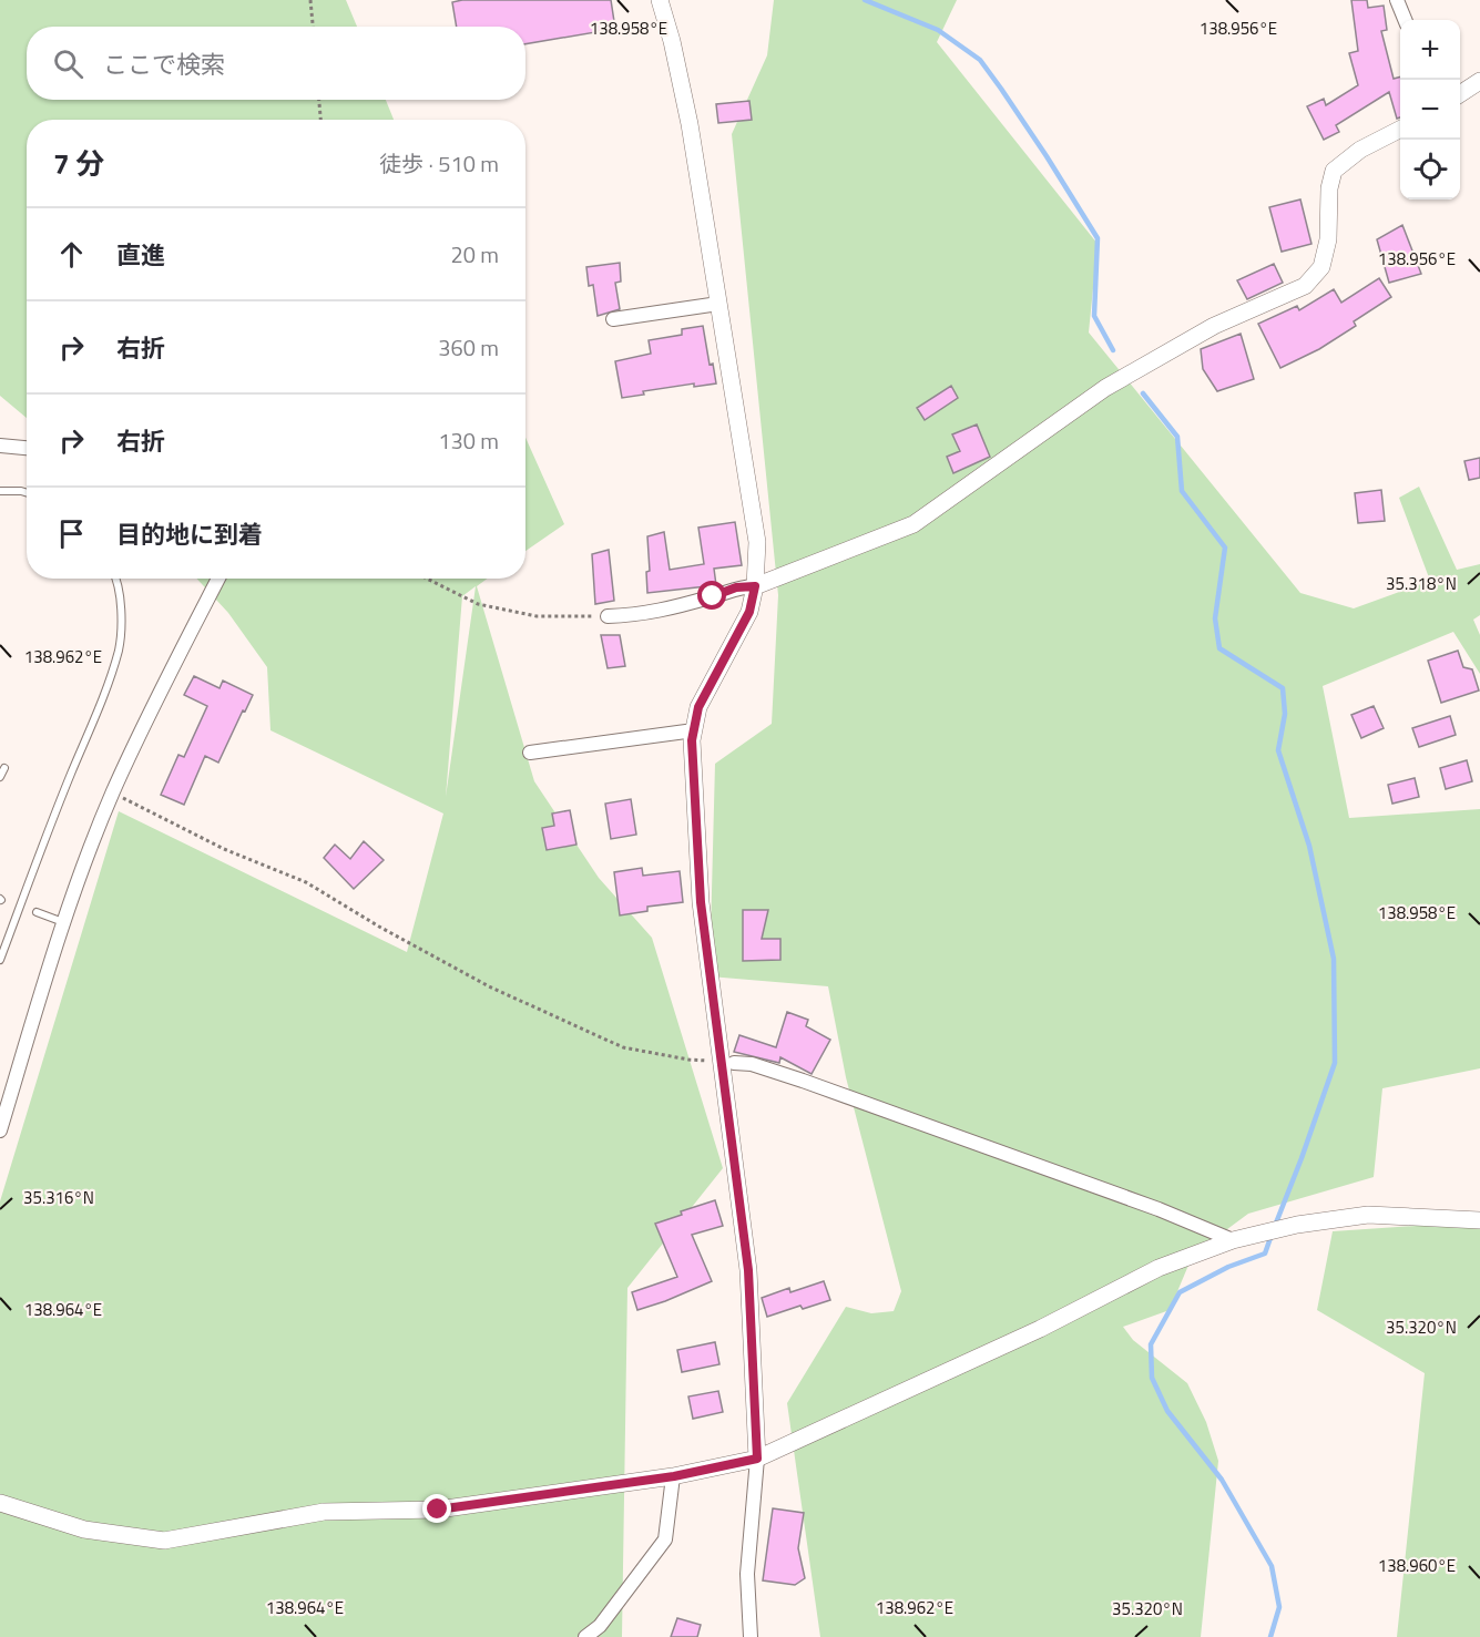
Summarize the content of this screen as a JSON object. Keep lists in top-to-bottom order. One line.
{"page":{"map_buttons":["+","−"],"search":"ここで検索","heading":["7 分","徒歩 · 510 m"],"list":[["直進","20 m"],["右折","360 m"],["右折","130 m"],"目的地に到着"]},"coordinates":["138.958°E","138.956°E","35.318°N","138.962°E","35.316°N","138.964°E","35.320°N","138.960°E"]}
